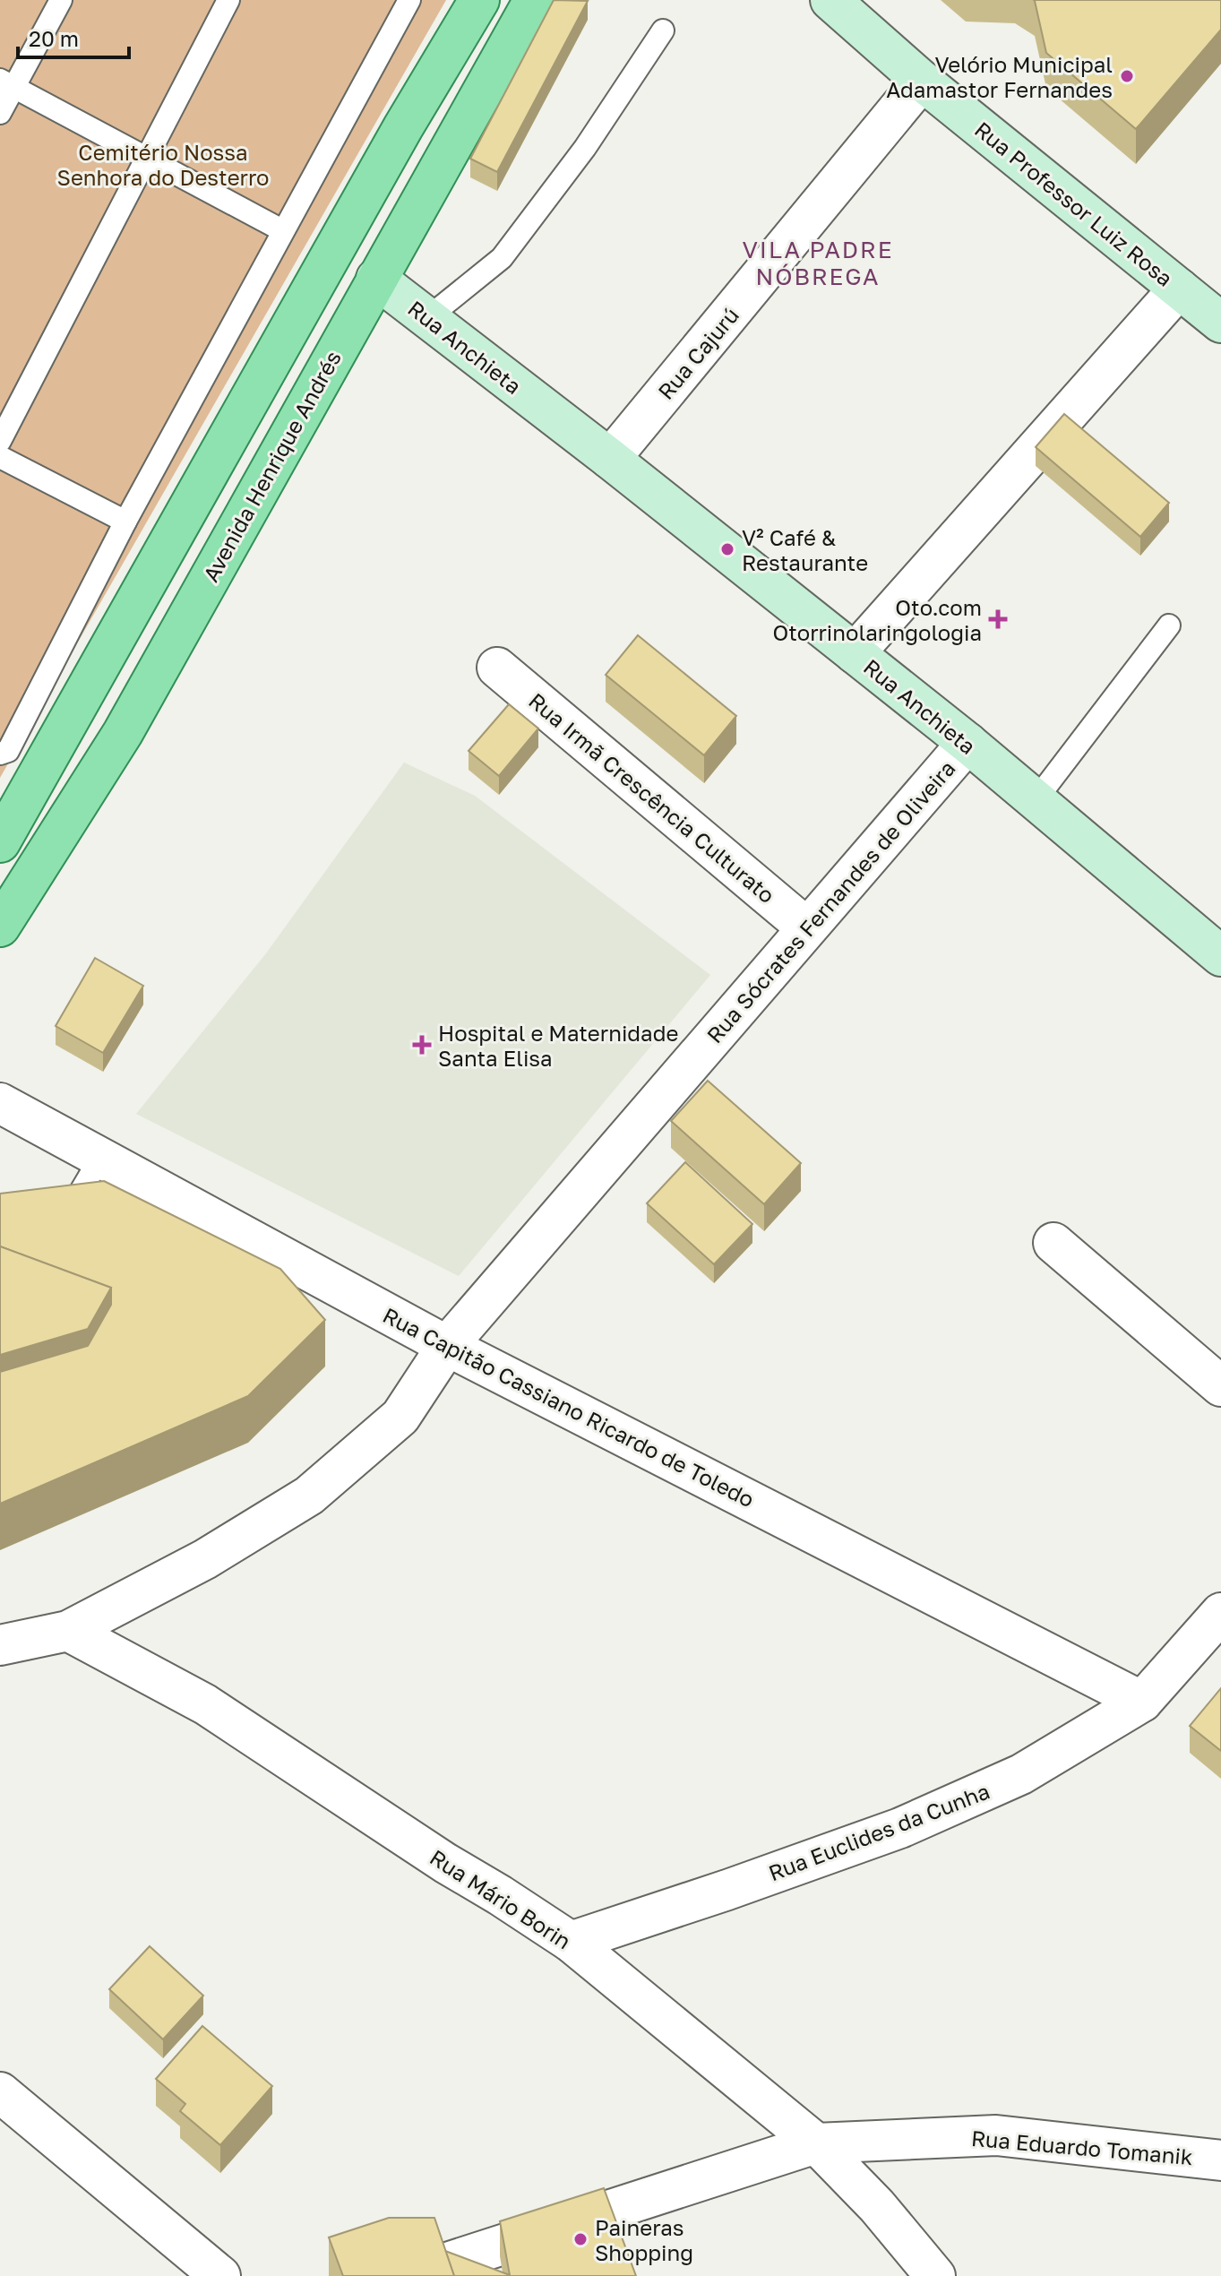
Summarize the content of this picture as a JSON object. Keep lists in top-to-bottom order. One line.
{"streets":{"main road":["Rua Professor Luiz Rosa","Rua Anchieta","Avenida Henrique Andrés"],"street":["Rua Cajurú","Rua Irmã Crescência Culturato","Rua Sócrates Fernandes de Oliveira","Rua Capitão Cassiano Ricardo de Toledo","Rua Euclides da Cunha","Rua Mário Borin","Rua Eduardo Tomanik"]},"crossings":[["Rua Professor Luiz Rosa","Rua Cajurú"],["Rua Anchieta","Rua Cajurú"],["Rua Anchieta","Avenida Henrique Andrés"],["Rua Anchieta","Rua Sócrates Fernandes de Oliveira"],["Rua Irmã Crescência Culturato","Rua Sócrates Fernandes de Oliveira"],["Rua Sócrates Fernandes de Oliveira","Rua Capitão Cassiano Ricardo de Toledo"],["Rua Sócrates Fernandes de Oliveira","Rua Mário Borin"],["Rua Capitão Cassiano Ricardo de Toledo","Rua Euclides da Cunha"],["Rua Euclides da Cunha","Rua Mário Borin"],["Rua Mário Borin","Rua Eduardo Tomanik"]],"districts":["VILA PADRE NÓBREGA"],"parks":["Cemitério Nossa Senhora do Desterro"],"places":{"other":["Velório Municipal Adamastor Fernandes","V² Café & Restaurante","Paineras Shopping"],"health":["Oto.com Otorrinolaringologia","Hospital e Maternidade Santa Elisa"]},"scale_bar":"20 m"}
